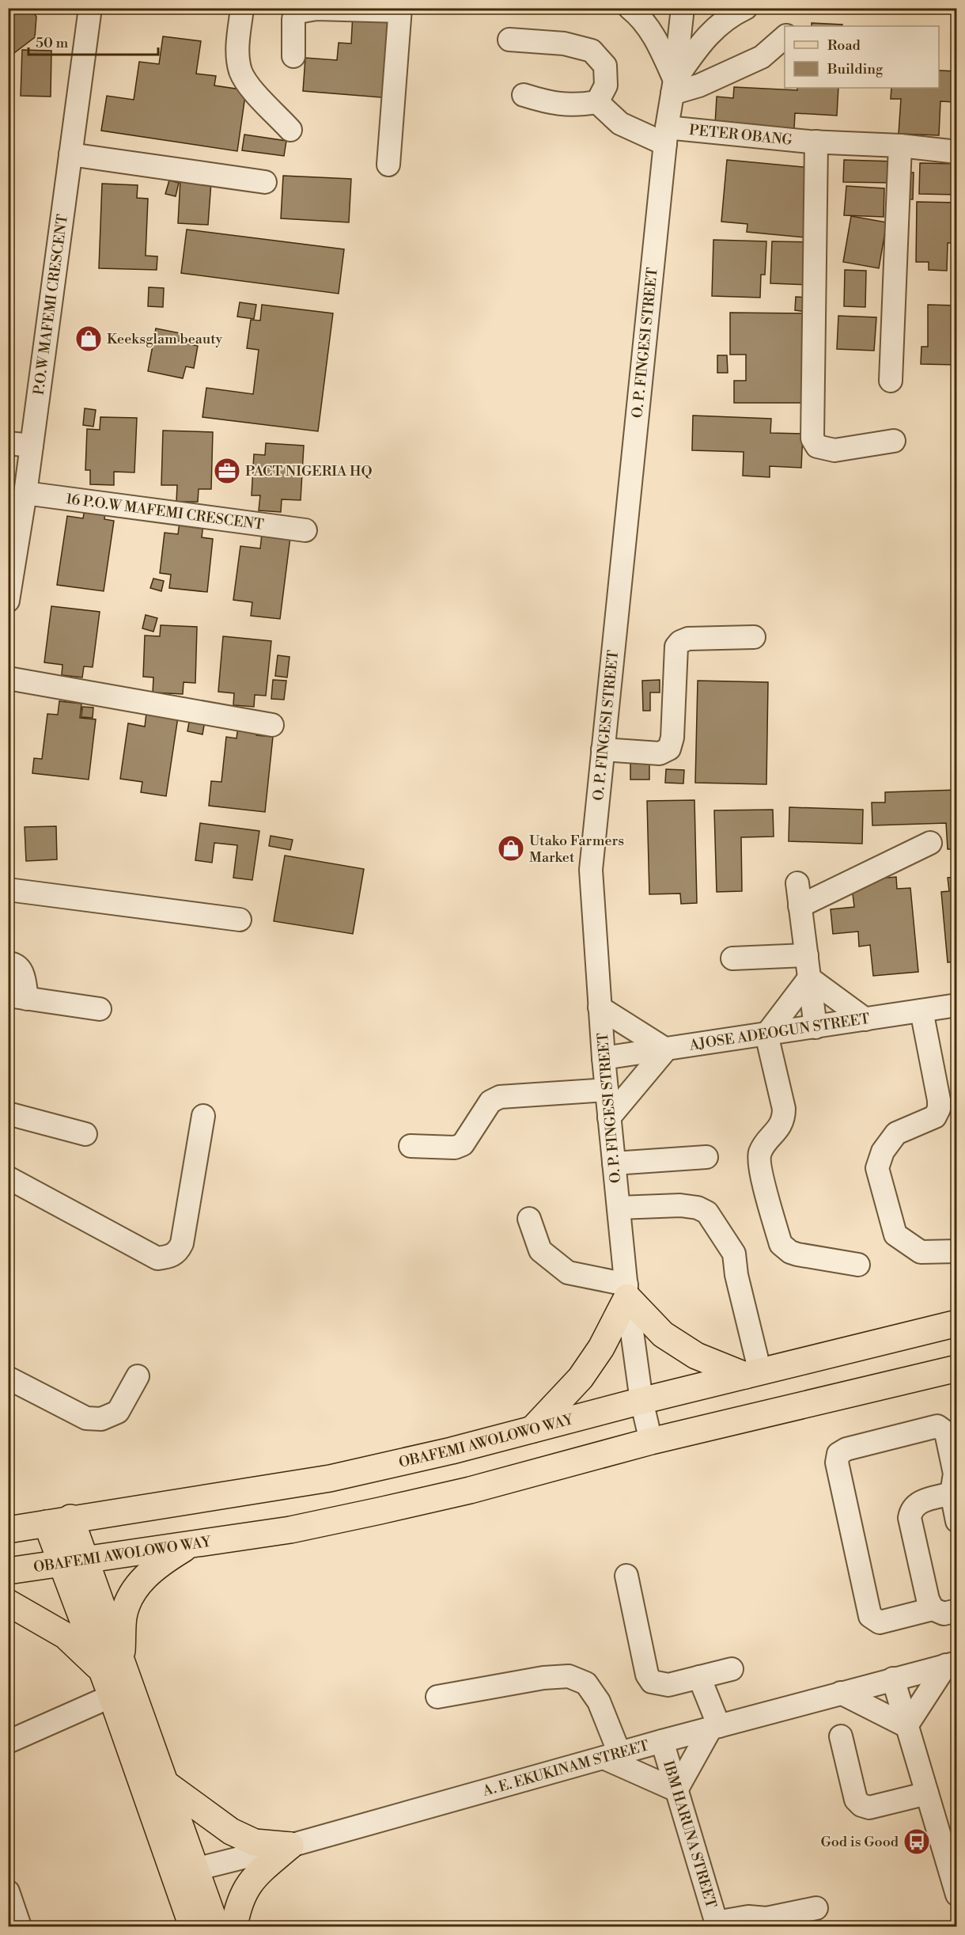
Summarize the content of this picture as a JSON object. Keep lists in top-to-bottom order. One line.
{"streets":{"main road":["OBAFEMI AWOLOWO WAY"],"street":["PETER OBANG","P.O.W MAFEMI CRESCENT","O. P. FINGESI STREET","16 P.O.W MAFEMI CRESCENT","AJOSE ADEOGUN STREET","A. E. EKUKINAM STREET","IBM HARUNA STREET"]},"crossings":[["PETER OBANG","O. P. FINGESI STREET"],["P.O.W MAFEMI CRESCENT","16 P.O.W MAFEMI CRESCENT"],["O. P. FINGESI STREET","AJOSE ADEOGUN STREET"],["O. P. FINGESI STREET","OBAFEMI AWOLOWO WAY"],["A. E. EKUKINAM STREET","IBM HARUNA STREET"]],"places":{"shop":["Keeksglam beauty","Utako Farmers Market"],"office":["PACT NIGERIA HQ"],"bus stop":["God is Good"]},"legend":["Road","Building"],"scale_bar":"50 m"}
